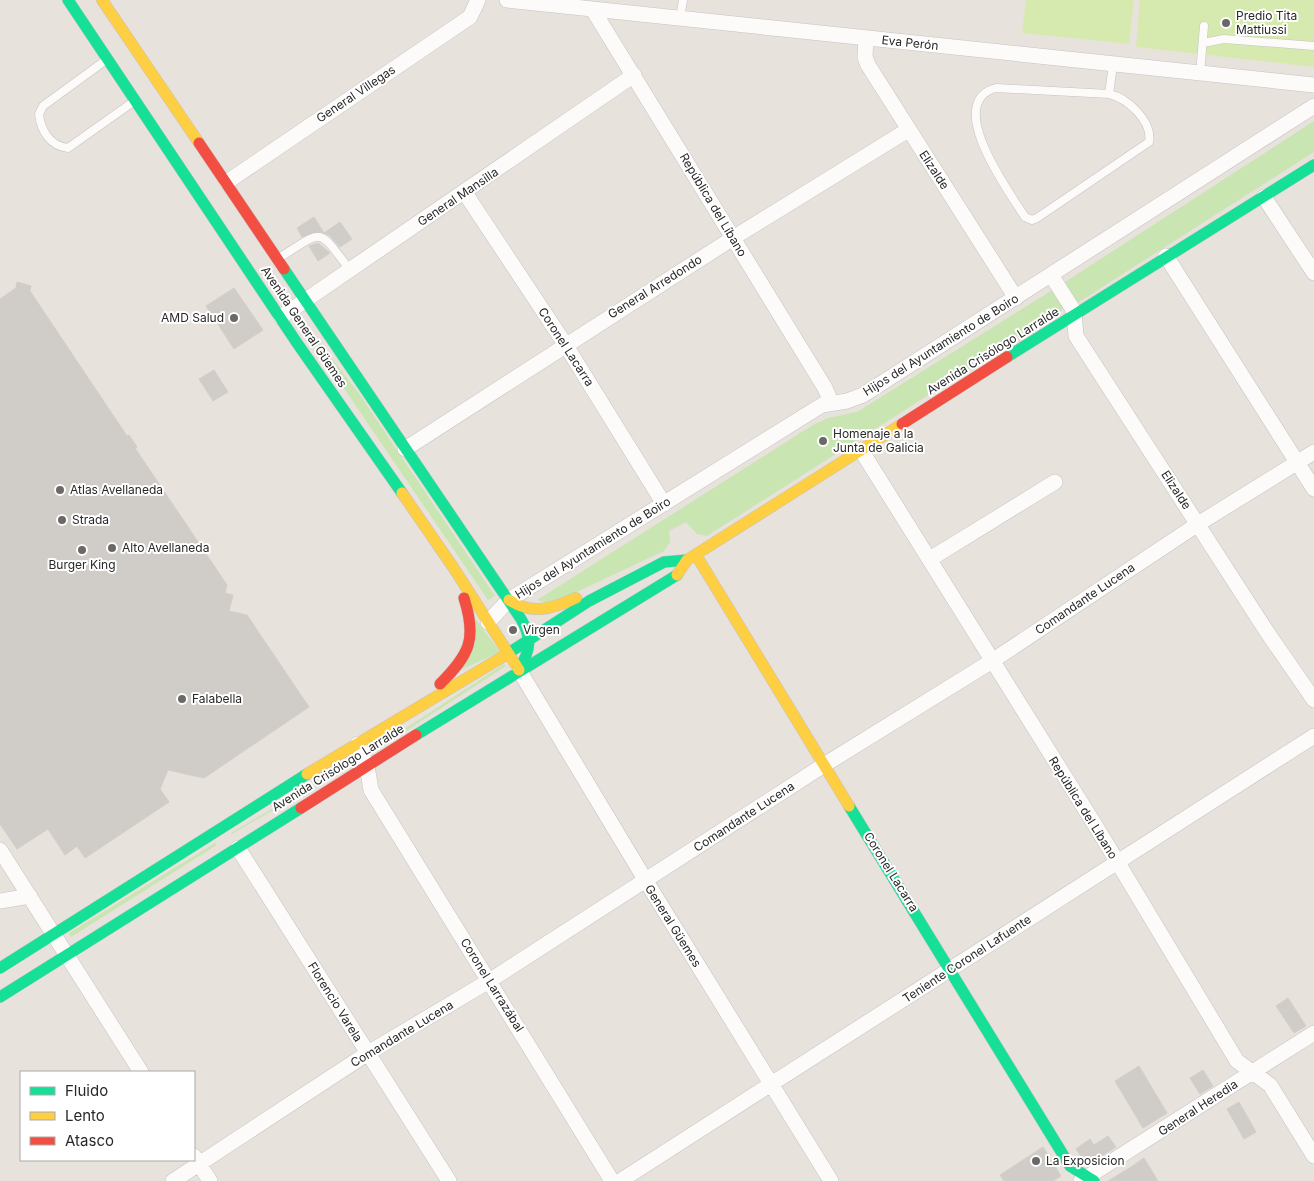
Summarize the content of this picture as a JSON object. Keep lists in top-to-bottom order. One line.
{"streets":{"main road":["Avenida General Güemes","Coronel Lacarra","Avenida Crisólogo Larralde"],"street":["Eva Perón","General Villegas","Elizalde","General Mansilla","República del Líbano","General Arredondo","Hijos del Ayuntamiento de Boiro","Comandante Lucena","General Güemes","Teniente Coronel Lafuente","Coronel Larrazábal","Florencio Varela","General Heredia"]},"crossings":[["Eva Perón","Elizalde"],["Eva Perón","República del Líbano"],["General Villegas","Avenida General Güemes"],["Elizalde","General Arredondo"],["Elizalde","Hijos del Ayuntamiento de Boiro"],["Elizalde","Avenida Crisólogo Larralde"],["Elizalde","Comandante Lucena"],["General Mansilla","República del Líbano"],["General Mansilla","Avenida General Güemes"],["General Mansilla","Coronel Lacarra"],["República del Líbano","General Arredondo"],["República del Líbano","Hijos del Ayuntamiento de Boiro"],["República del Líbano","Avenida Crisólogo Larralde"],["República del Líbano","Comandante Lucena"],["República del Líbano","Teniente Coronel Lafuente"],["República del Líbano","General Heredia"],["General Arredondo","Avenida General Güemes"],["General Arredondo","Coronel Lacarra"],["Avenida General Güemes","Hijos del Ayuntamiento de Boiro"],["Avenida General Güemes","Avenida Crisólogo Larralde"],["Avenida General Güemes","General Güemes"],["Hijos del Ayuntamiento de Boiro","Coronel Lacarra"],["Coronel Lacarra","Avenida Crisólogo Larralde"],["Coronel Lacarra","Comandante Lucena"],["Coronel Lacarra","Teniente Coronel Lafuente"],["Coronel Lacarra","General Heredia"],["Avenida Crisólogo Larralde","General Güemes"],["Avenida Crisólogo Larralde","Coronel Larrazábal"],["Avenida Crisólogo Larralde","Florencio Varela"],["Comandante Lucena","General Güemes"],["Comandante Lucena","Coronel Larrazábal"],["Comandante Lucena","Florencio Varela"],["General Güemes","Teniente Coronel Lafuente"]],"places":["Predio Tita Mattiussi","AMD Salud","Homenaje a la Junta de Galicia","Atlas Avellaneda","Strada","Alto Avellaneda","Burger King","Virgen","Falabella","La Exposicion"],"legend":["Fluido","Lento","Atasco"]}
